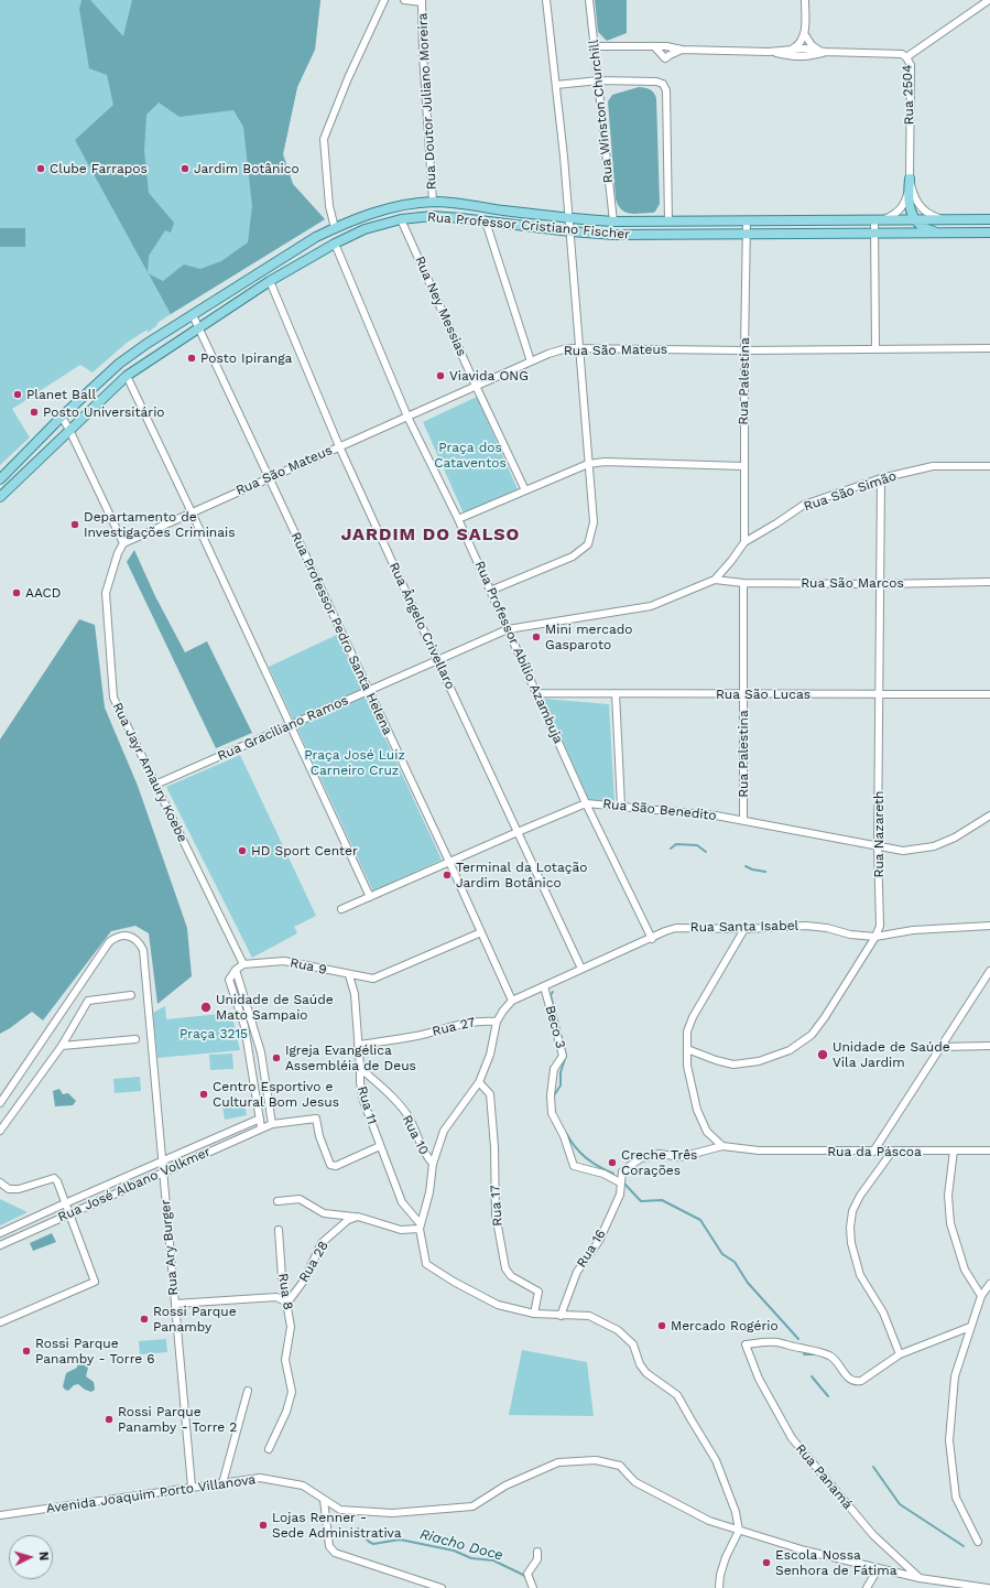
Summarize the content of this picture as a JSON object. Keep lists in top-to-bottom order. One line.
{"streets":{"main road":["Rua Professor Cristiano Fischer"],"street":["Rua 2504","Rua Doutor Juliano Moreira","Rua Winston Churchill","Rua Ney Messias","Rua São Mateus","Rua Palestina","Rua São Simão","Rua São Marcos","Rua Ângelo Crivellaro","Rua Professor Pedro Santa Helena","Rua Professor Abílio Azambuja","Rua São Lucas","Rua Graciliano Ramos","Rua Jayr Amaury Koebe","Rua São Benedito","Rua Nazareth","Rua Santa Isabel","Rua 9","Rua 27","Beco 3","Rua 11","Rua 10","Rua da Páscoa","Rua José Albano Volkmer","Rua 17","Rua Ary Burger","Rua 16","Rua 28","Rua 8","Rua Panamá","Avenida Joaquim Porto Villanova"]},"crossings":[["Rua 2504","Rua Professor Cristiano Fischer"],["Rua Doutor Juliano Moreira","Rua Professor Cristiano Fischer"],["Rua Winston Churchill","Rua Professor Cristiano Fischer"],["Rua Professor Cristiano Fischer","Rua Ney Messias"],["Rua Professor Cristiano Fischer","Rua Palestina"],["Rua Professor Cristiano Fischer","Rua Ângelo Crivellaro"],["Rua Professor Cristiano Fischer","Rua Professor Pedro Santa Helena"],["Rua Professor Cristiano Fischer","Rua Professor Abílio Azambuja"],["Rua Ney Messias","Rua São Mateus"],["Rua São Mateus","Rua Palestina"],["Rua São Mateus","Rua Ângelo Crivellaro"],["Rua São Mateus","Rua Professor Pedro Santa Helena"],["Rua São Mateus","Rua Professor Abílio Azambuja"],["Rua São Mateus","Rua Jayr Amaury Koebe"],["Rua Palestina","Rua São Simão"],["Rua Palestina","Rua São Marcos"],["Rua Palestina","Rua São Lucas"],["Rua Palestina","Rua São Benedito"],["Rua São Simão","Rua São Marcos"],["Rua São Simão","Rua Professor Abílio Azambuja"],["Rua São Simão","Rua Graciliano Ramos"],["Rua São Simão","Rua Nazareth"],["Rua São Marcos","Rua Nazareth"],["Rua Ângelo Crivellaro","Rua Graciliano Ramos"],["Rua Ângelo Crivellaro","Rua São Benedito"],["Rua Ângelo Crivellaro","Rua Santa Isabel"],["Rua Professor Pedro Santa Helena","Rua Graciliano Ramos"],["Rua Professor Pedro Santa Helena","Rua São Benedito"],["Rua Professor Pedro Santa Helena","Rua Santa Isabel"],["Rua Professor Pedro Santa Helena","Rua 9"],["Rua Professor Abílio Azambuja","Rua São Lucas"],["Rua Professor Abílio Azambuja","Rua Graciliano Ramos"],["Rua Professor Abílio Azambuja","Rua São Benedito"],["Rua Professor Abílio Azambuja","Rua Santa Isabel"],["Rua São Lucas","Rua Nazareth"],["Rua Graciliano Ramos","Rua Jayr Amaury Koebe"],["Rua Jayr Amaury Koebe","Rua 9"],["Rua São Benedito","Rua Nazareth"],["Rua Nazareth","Rua Santa Isabel"],["Rua Santa Isabel","Beco 3"],["Rua 9","Rua 11"],["Rua 27","Rua 11"],["Beco 3","Rua 16"],["Rua 11","Rua 10"],["Rua 11","Rua José Albano Volkmer"],["Rua José Albano Volkmer","Rua Ary Burger"],["Rua Ary Burger","Avenida Joaquim Porto Villanova"],["Rua 28","Rua 8"],["Rua Panamá","Avenida Joaquim Porto Villanova"]],"districts":["JARDIM DO SALSO"],"water":["Riacho Doce"],"parks":["Praça dos Cataventos","Praça José Luiz Carneiro Cruz","Praça 3215"],"places":["Clube Farrapos","Jardim Botânico","Posto Ipiranga","Viavida ONG","Planet Ball","Posto Universitário","Departamento de Investigações Criminais","AACD","Mini mercado Gasparoto","HD Sport Center","Terminal da Lotação Jardim Botânico","Unidade de Saúde Mato Sampaio","Unidade de Saúde Vila Jardim","Igreja Evangélica Assembléia de Deus","Centro Esportivo e Cultural Bom Jesus","Creche Três Corações","Rossi Parque Panamby","Mercado Rogério","Rossi Parque Panamby - Torre 6","Rossi Parque Panamby - Torre 2","Lojas Renner - Sede Administrativa","Escola Nossa Senhora de Fátima"],"north":"right"}
